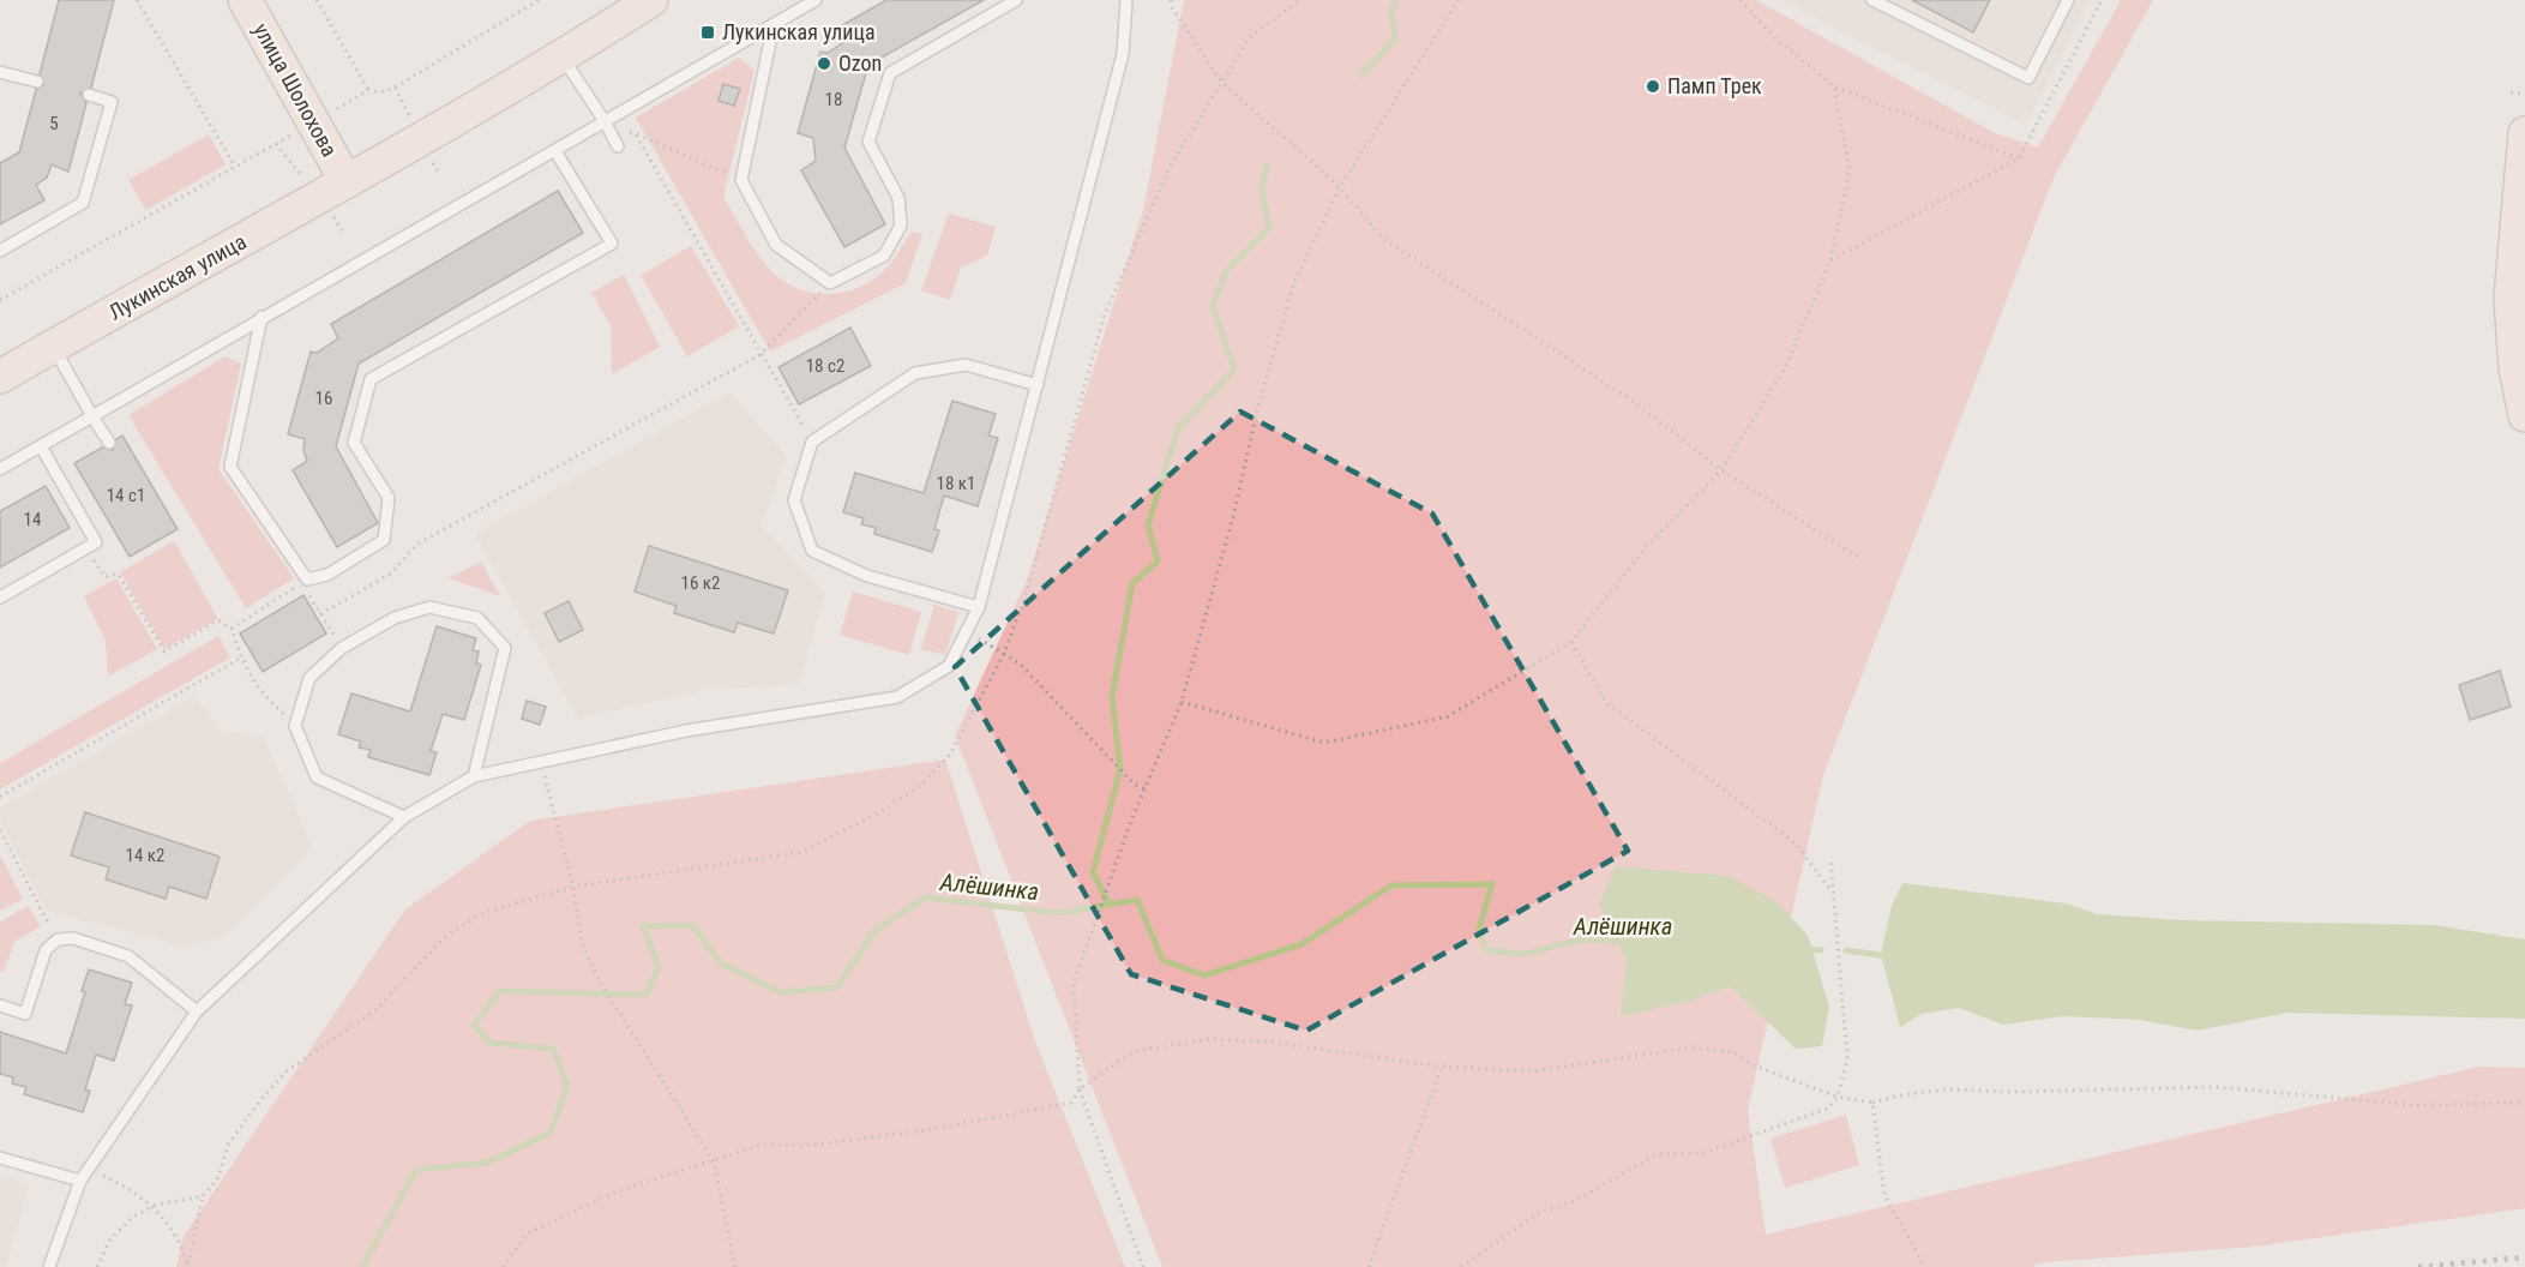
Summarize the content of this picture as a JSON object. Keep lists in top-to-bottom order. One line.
{"streets":{"street":["улица Шолохова","Лукинская улица"]},"crossings":[["улица Шолохова","Лукинская улица"]],"water":["Алёшинка"],"places":{"transit":["Лукинская улица"],"other":["Ozon","Памп Трек"]},"house_numbers":["18","5","18 с2","16","18 к1","14 c1","14","16 к2","14 к2"]}
